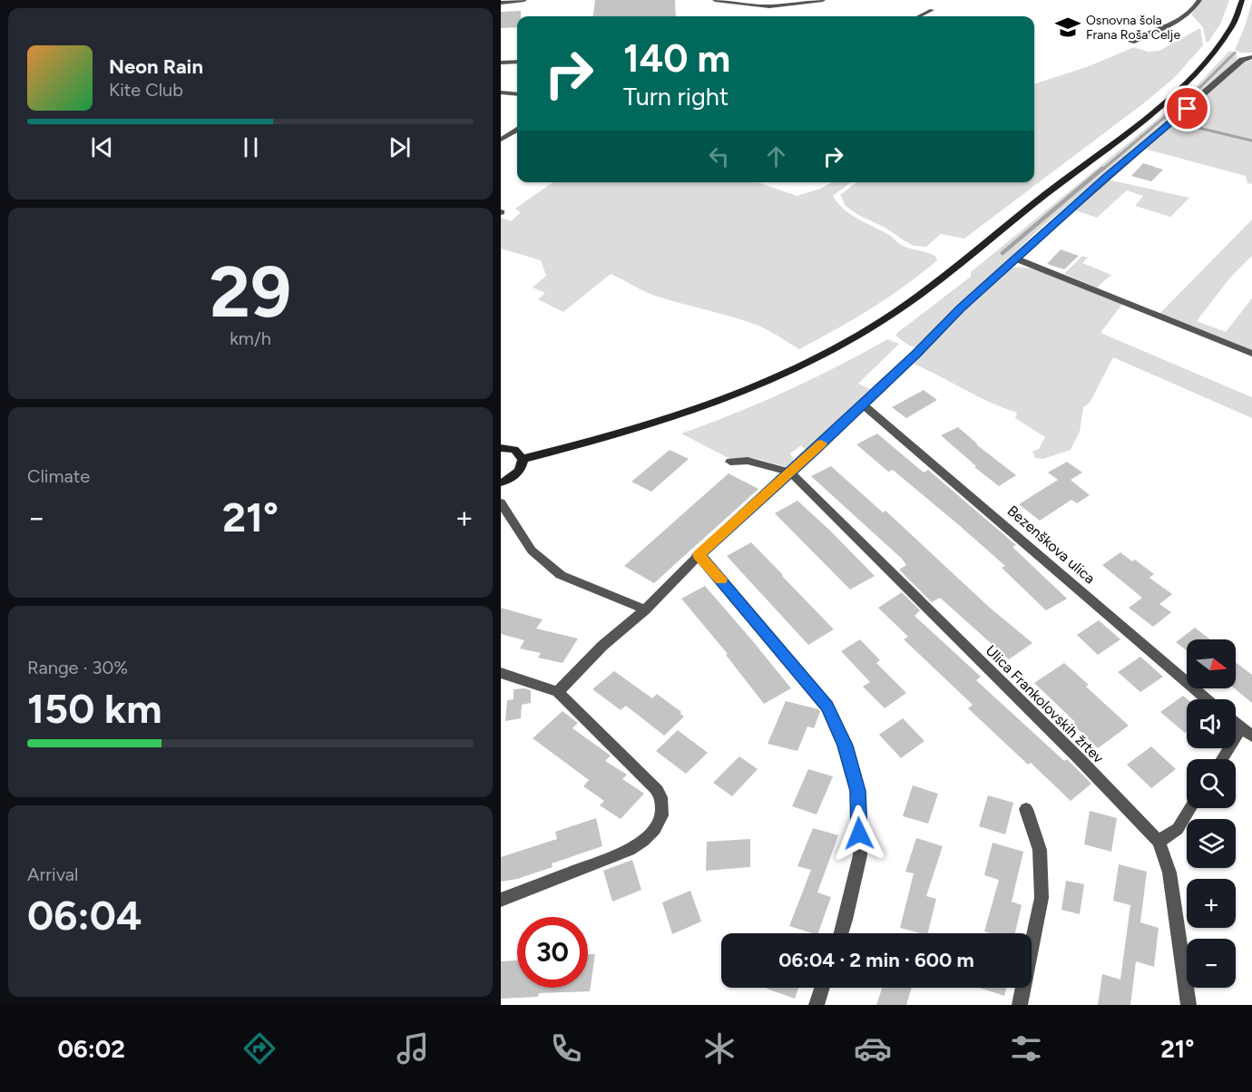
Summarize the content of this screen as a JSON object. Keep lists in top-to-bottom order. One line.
{"streets":{"street":["Bezenškova ulica","Ulica Frankolovskih žrtev"]},"places":{"school or university":["Osnovna šola Frana Roša Celje"]},"north":"right","page":{"turn":["140 m","Turn right"],"song":["Neon Rain","Kite Club"],"tile":[["29","km/h"],"Climate",["Range · 30%","150 km"],["Arrival","06:04"]],"heat":["−","21°","+"],"map_buttons":["+","−"],"limit":"30","trip":"06:04 · 2 min · 600 m","tabs":["06:02","21°"]}}
